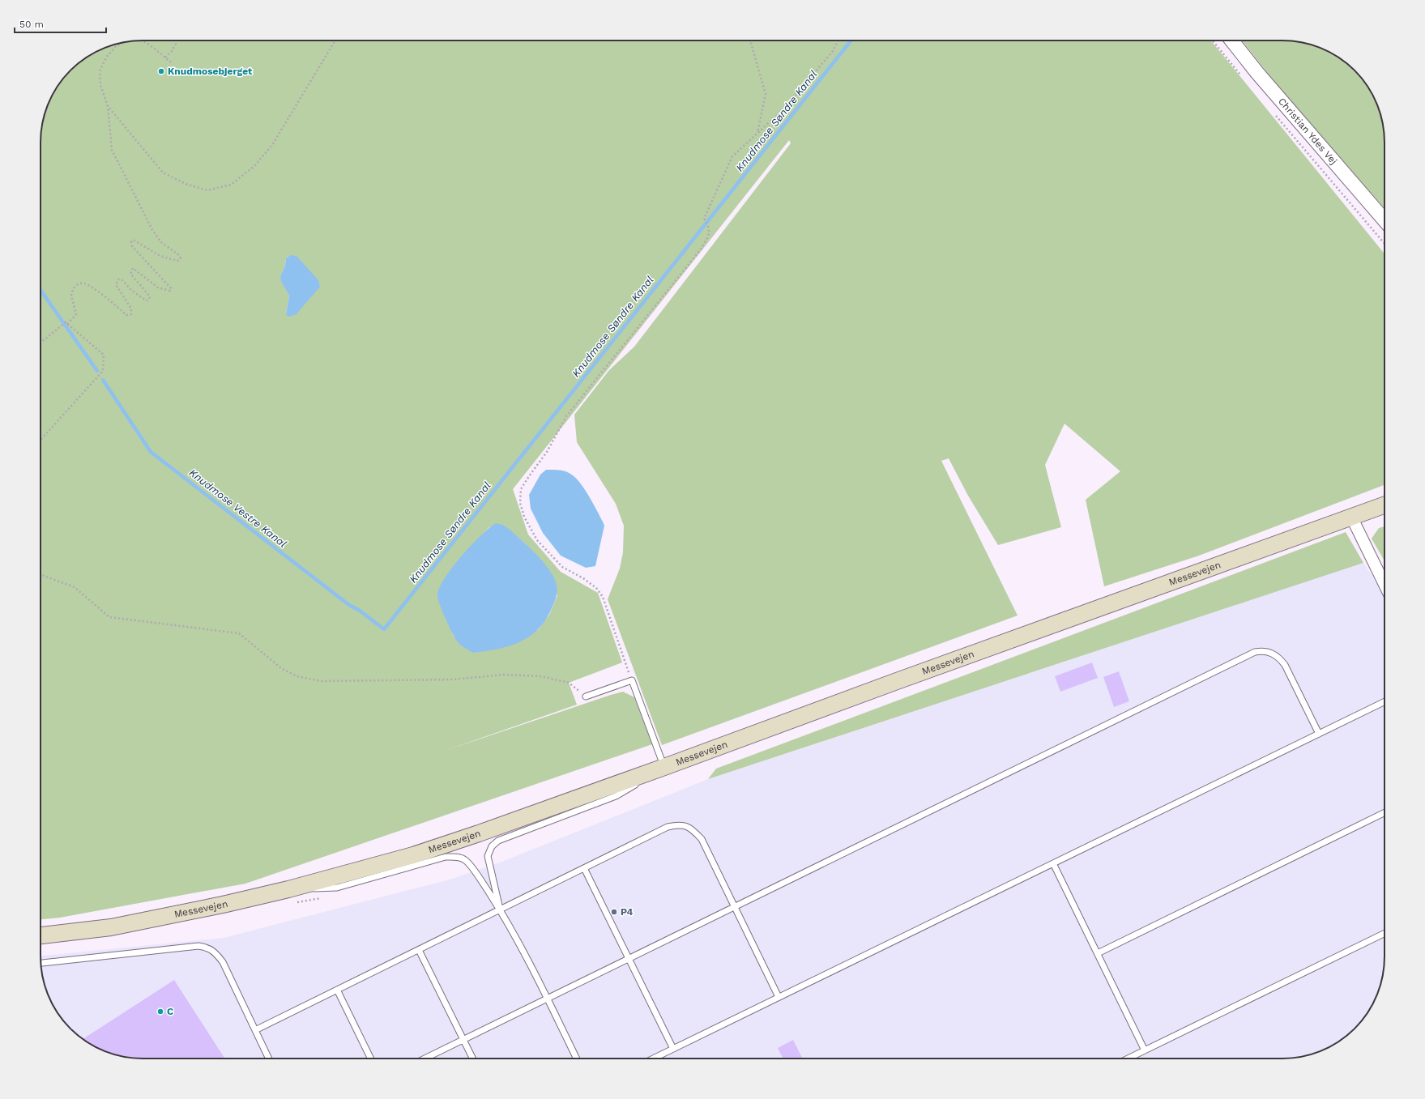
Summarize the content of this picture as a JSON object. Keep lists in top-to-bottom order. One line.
{"streets":{"main road":["Messevejen"],"street":["Christian Ydes Vej"]},"water":["Knudmose Søndre Kanal","Knudmose Vestre Kanal"],"places":["Knudmosebjerget","P4","C"],"scale_bar":"50 m"}
